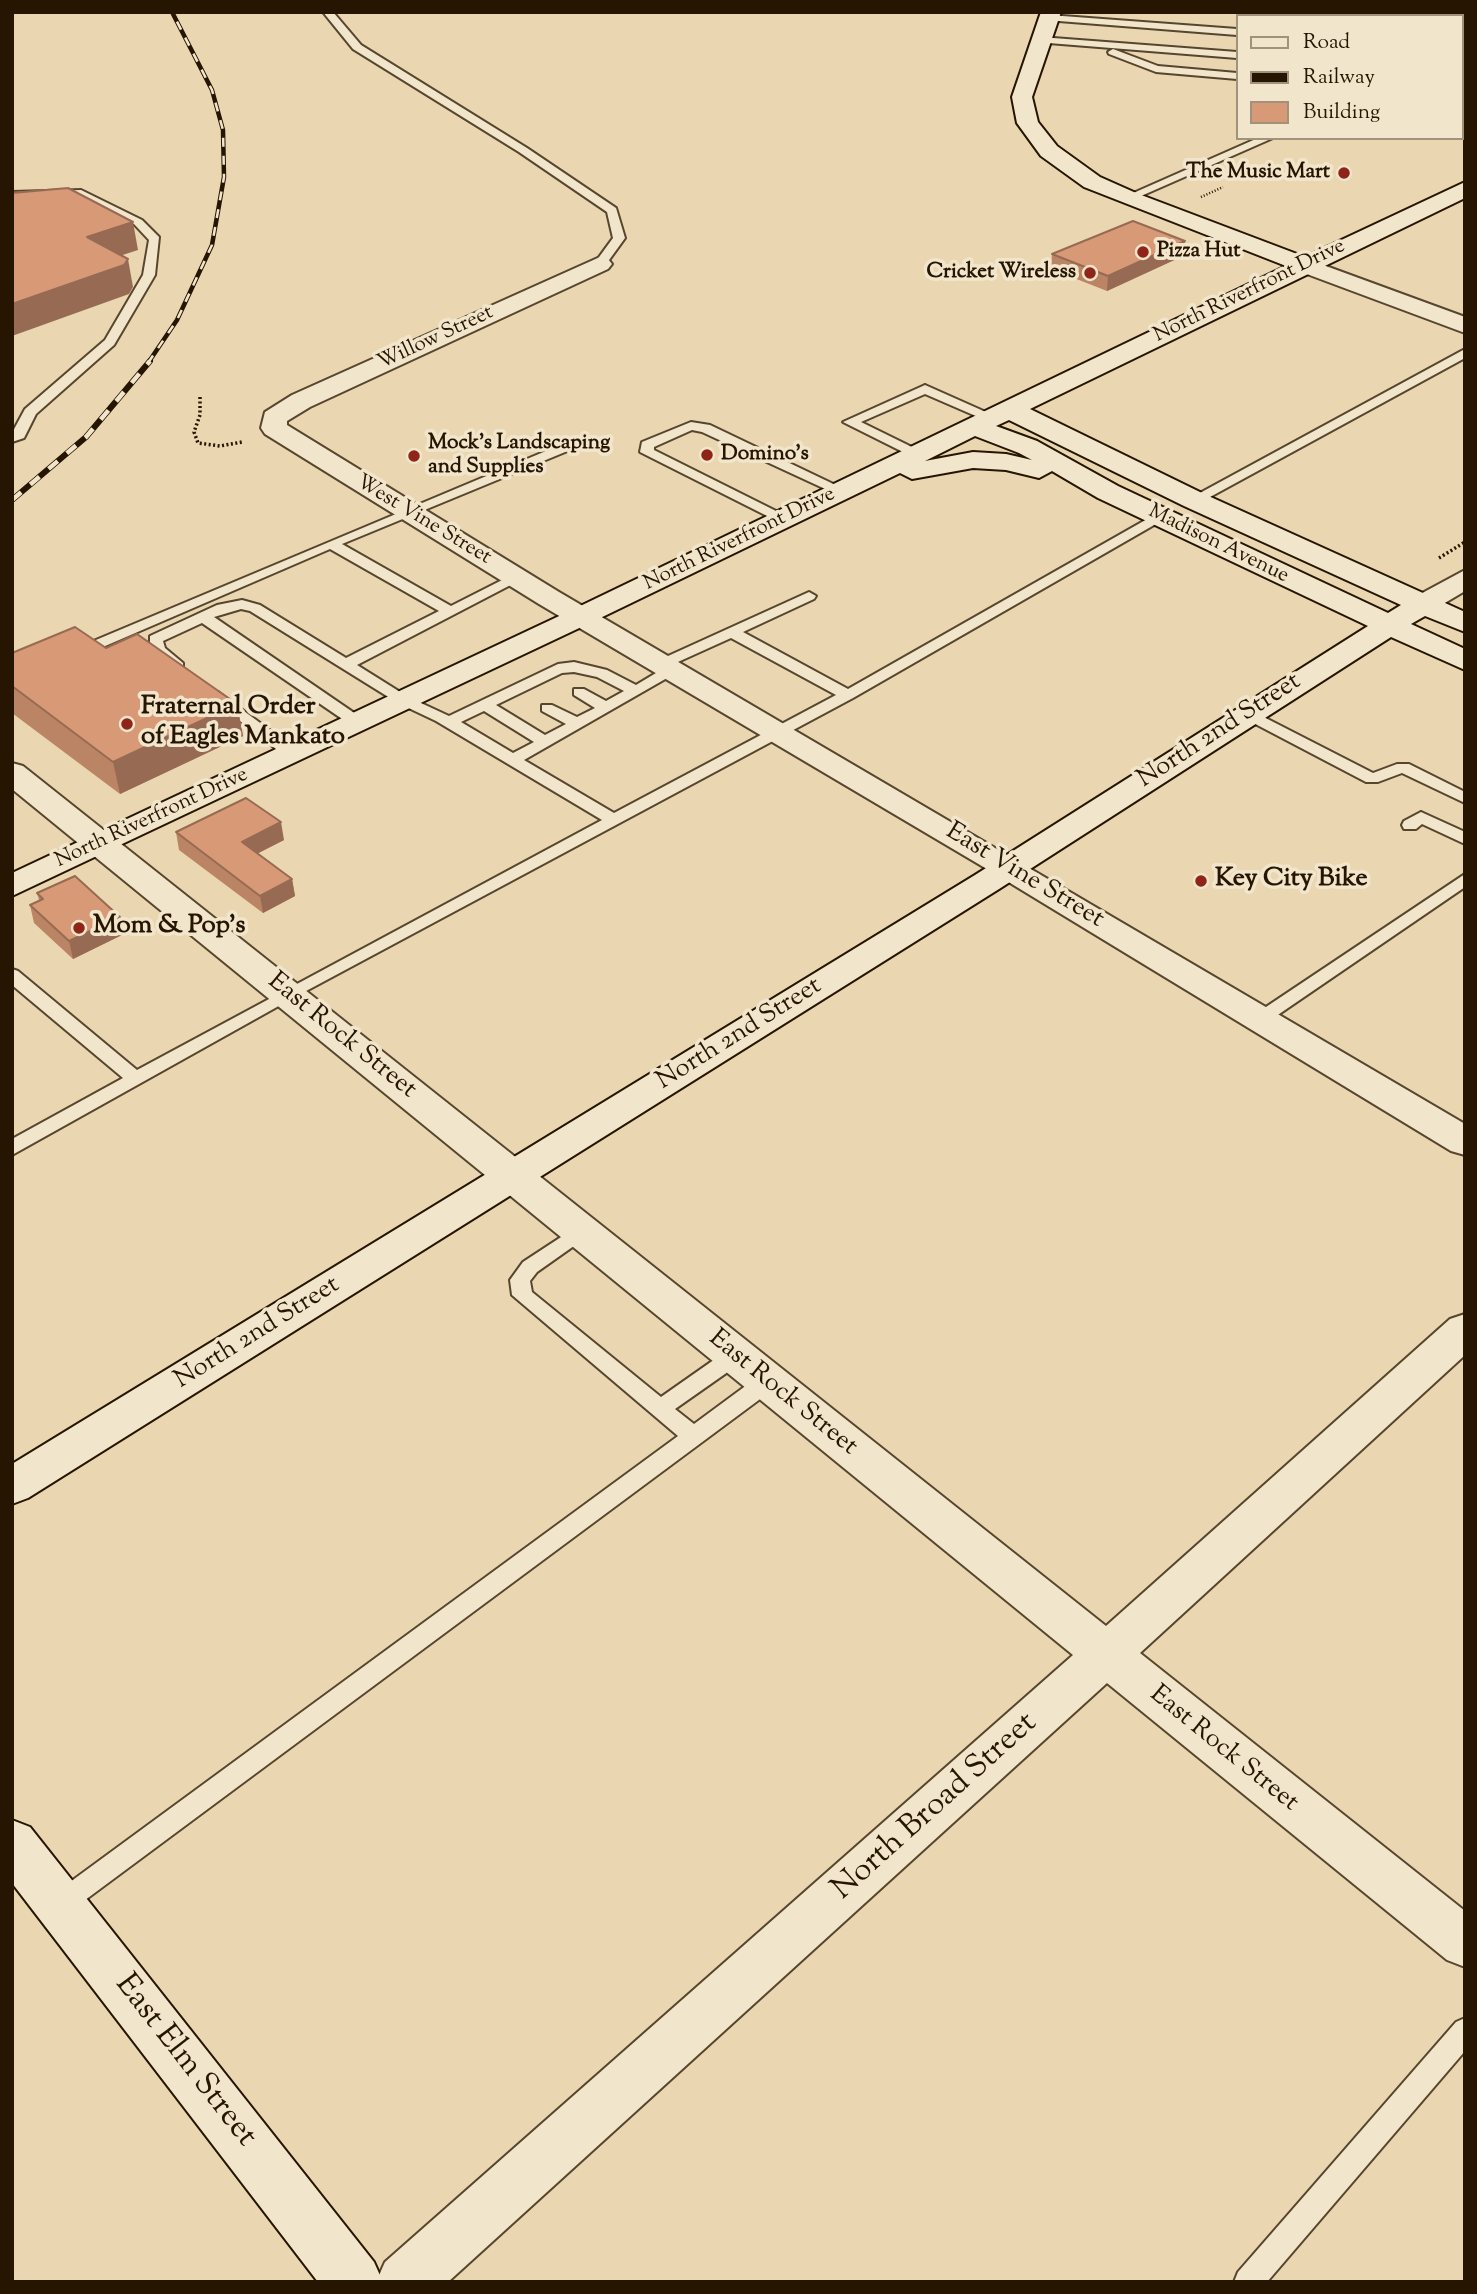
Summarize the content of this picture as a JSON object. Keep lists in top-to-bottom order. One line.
{"streets":{"street":["North Riverfront Drive","Willow Street","West Vine Street","Madison Avenue","North 2nd Street","East Vine Street","East Rock Street","North Broad Street","East Elm Street"]},"crossings":[["North Riverfront Drive","West Vine Street"],["North Riverfront Drive","Madison Avenue"],["North Riverfront Drive","East Vine Street"],["North Riverfront Drive","East Rock Street"],["Willow Street","West Vine Street"],["West Vine Street","East Vine Street"],["Madison Avenue","North 2nd Street"],["North 2nd Street","East Vine Street"],["North 2nd Street","East Rock Street"],["East Rock Street","North Broad Street"]],"places":["The Music Mart","Pizza Hut","Cricket Wireless","Domino's","Mock's Landscaping and Supplies","Fraternal Order of Eagles Mankato","Key City Bike","Mom & Pop's"],"legend":["Road","Railway","Building"]}
